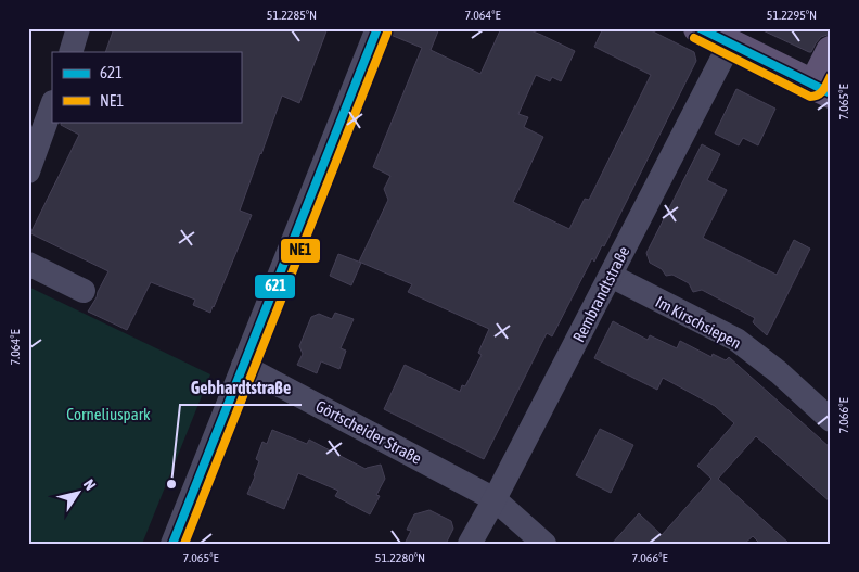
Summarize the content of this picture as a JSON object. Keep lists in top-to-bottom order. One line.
{"streets":{"street":["Rembrandtstraße","Im Kirschsiepen","Görtscheider Straße"]},"crossings":[["Rembrandtstraße","Im Kirschsiepen"],["Rembrandtstraße","Görtscheider Straße"]],"parks":["Corneliuspark"],"places":["Gebhardtstraße"],"lines":["transit line 621","transit line NE1"],"legend":["621","NE1"],"north":"top right","coordinates":["51.2285°N","7.064°E","51.2295°N","7.065°E","7.066°E","51.2280°N"]}
